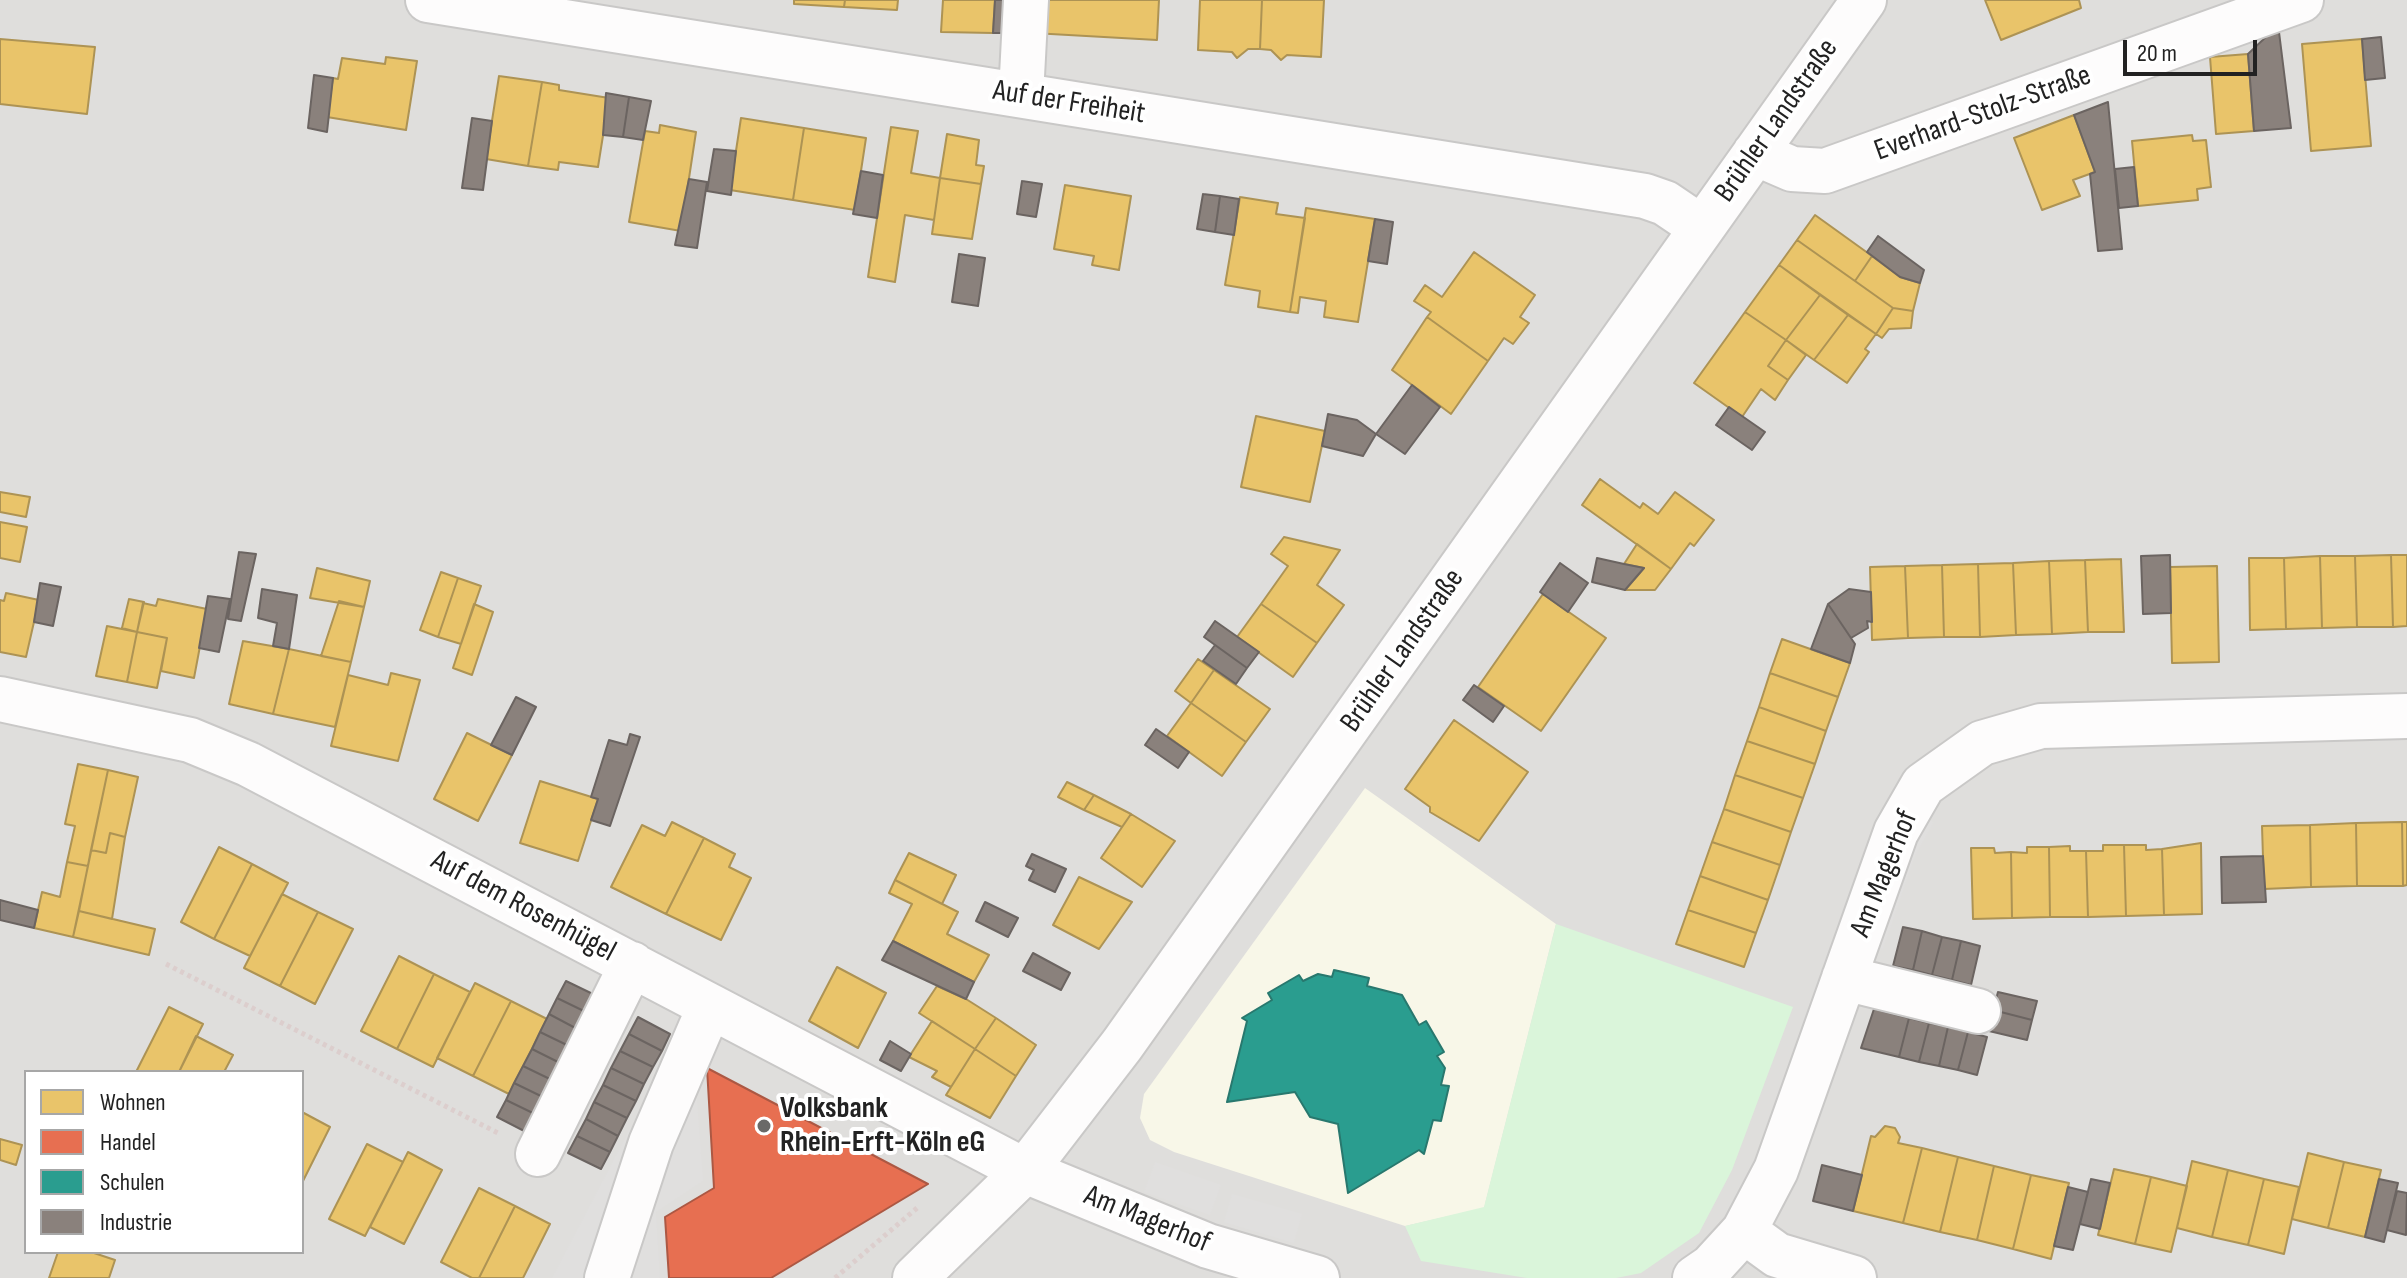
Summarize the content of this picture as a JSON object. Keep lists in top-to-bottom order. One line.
{"streets":{"street":["Auf der Freiheit","Everhard-Stolz-Straße","Brühler Landstraße","Am Magerhof","Auf dem Rosenhügel"]},"crossings":[["Auf der Freiheit","Brühler Landstraße"],["Everhard-Stolz-Straße","Brühler Landstraße"],["Brühler Landstraße","Am Magerhof"],["Brühler Landstraße","Auf dem Rosenhügel"],["Am Magerhof","Auf dem Rosenhügel"]],"places":["Volksbank Rhein-Erft-Köln eG"],"legend":["Wohnen","Handel","Schulen","Industrie"],"scale_bar":"20 m"}
